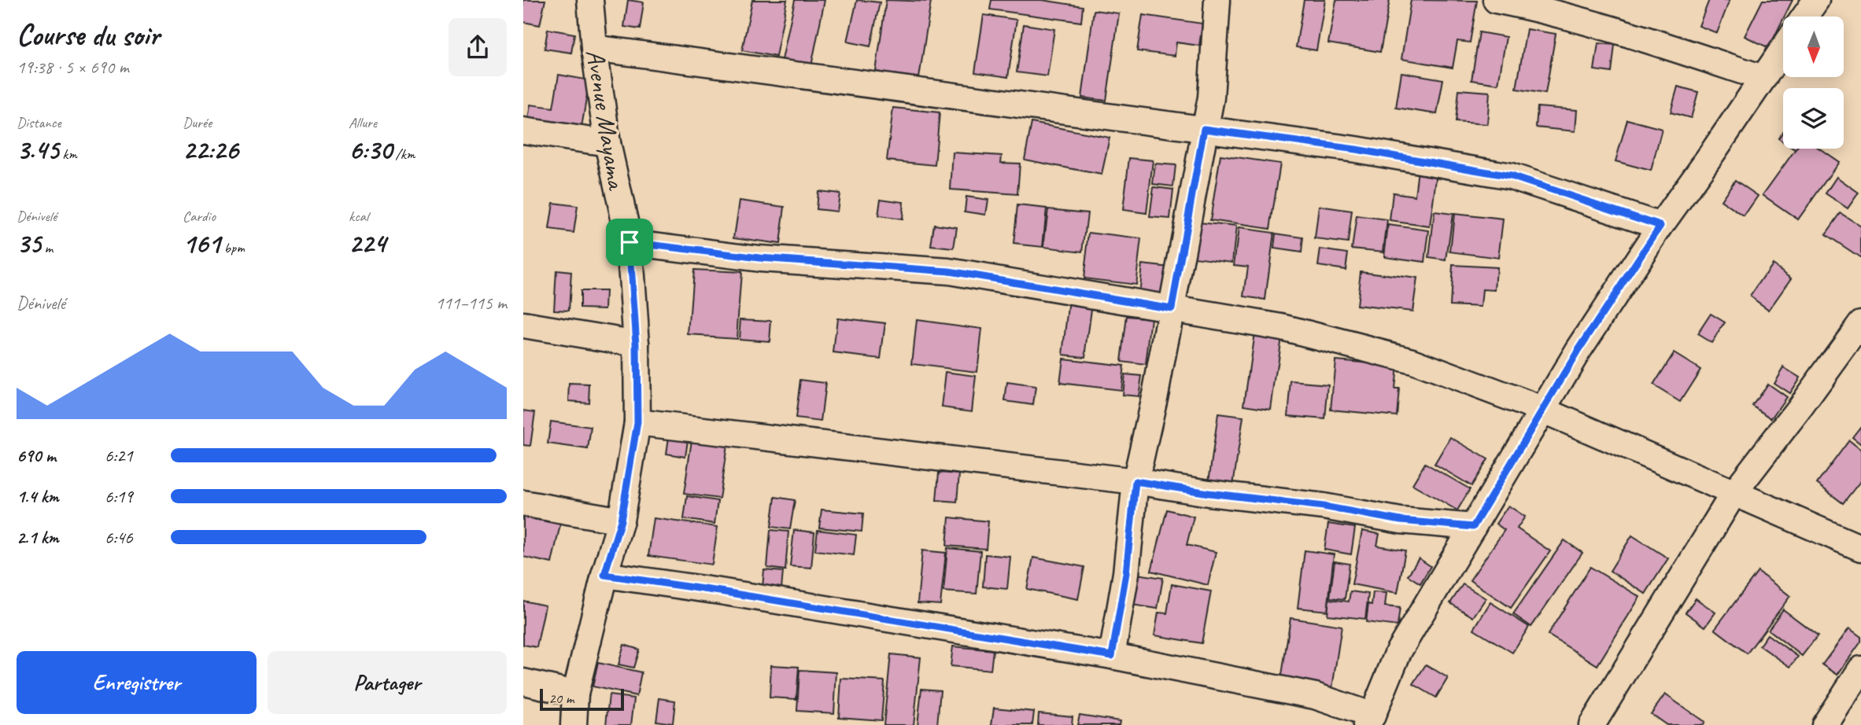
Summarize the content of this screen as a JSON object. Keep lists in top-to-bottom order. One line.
{"streets":{"street":["Avenue Mayama"]},"scale_bar":"20 m","north":"bottom","page":{"heading":["Course du soir","19:38 · 5 × 690 m"],"stats":[["Distance","3.45 km"],["Durée","22:26"],["Allure","6:30 /km"],["Dénivelé","35 m"],["Cardio","161 bpm"],["kcal","224"]],"chart":["Dénivelé","111–115 m"],"list":[{"name":"690 m","note":"6:21"},{"name":"1.4 km","note":"6:19"},{"name":"2.1 km","note":"6:46"}],"buttons":["Enregistrer","Partager"],"scale":"20 m"}}
